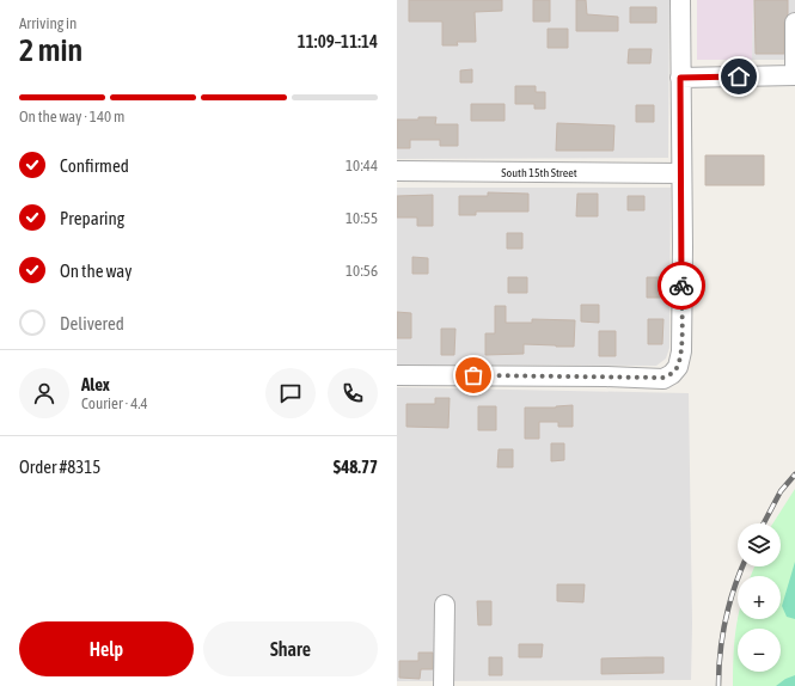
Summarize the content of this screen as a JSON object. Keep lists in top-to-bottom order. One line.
{"streets":{"street":["South 15th Street"]},"page":{"heading":["2 min","Arriving in","11:09–11:14"],"panel":["Alex","Courier · 4.4","Order #8315","$48.77"],"bar":"On the way · 140 m","list":[["Confirmed","10:44"],["Preparing","10:55"],["On the way","10:56"],"Delivered"],"map_buttons":["+","−"],"buttons":["Help","Share"]}}
